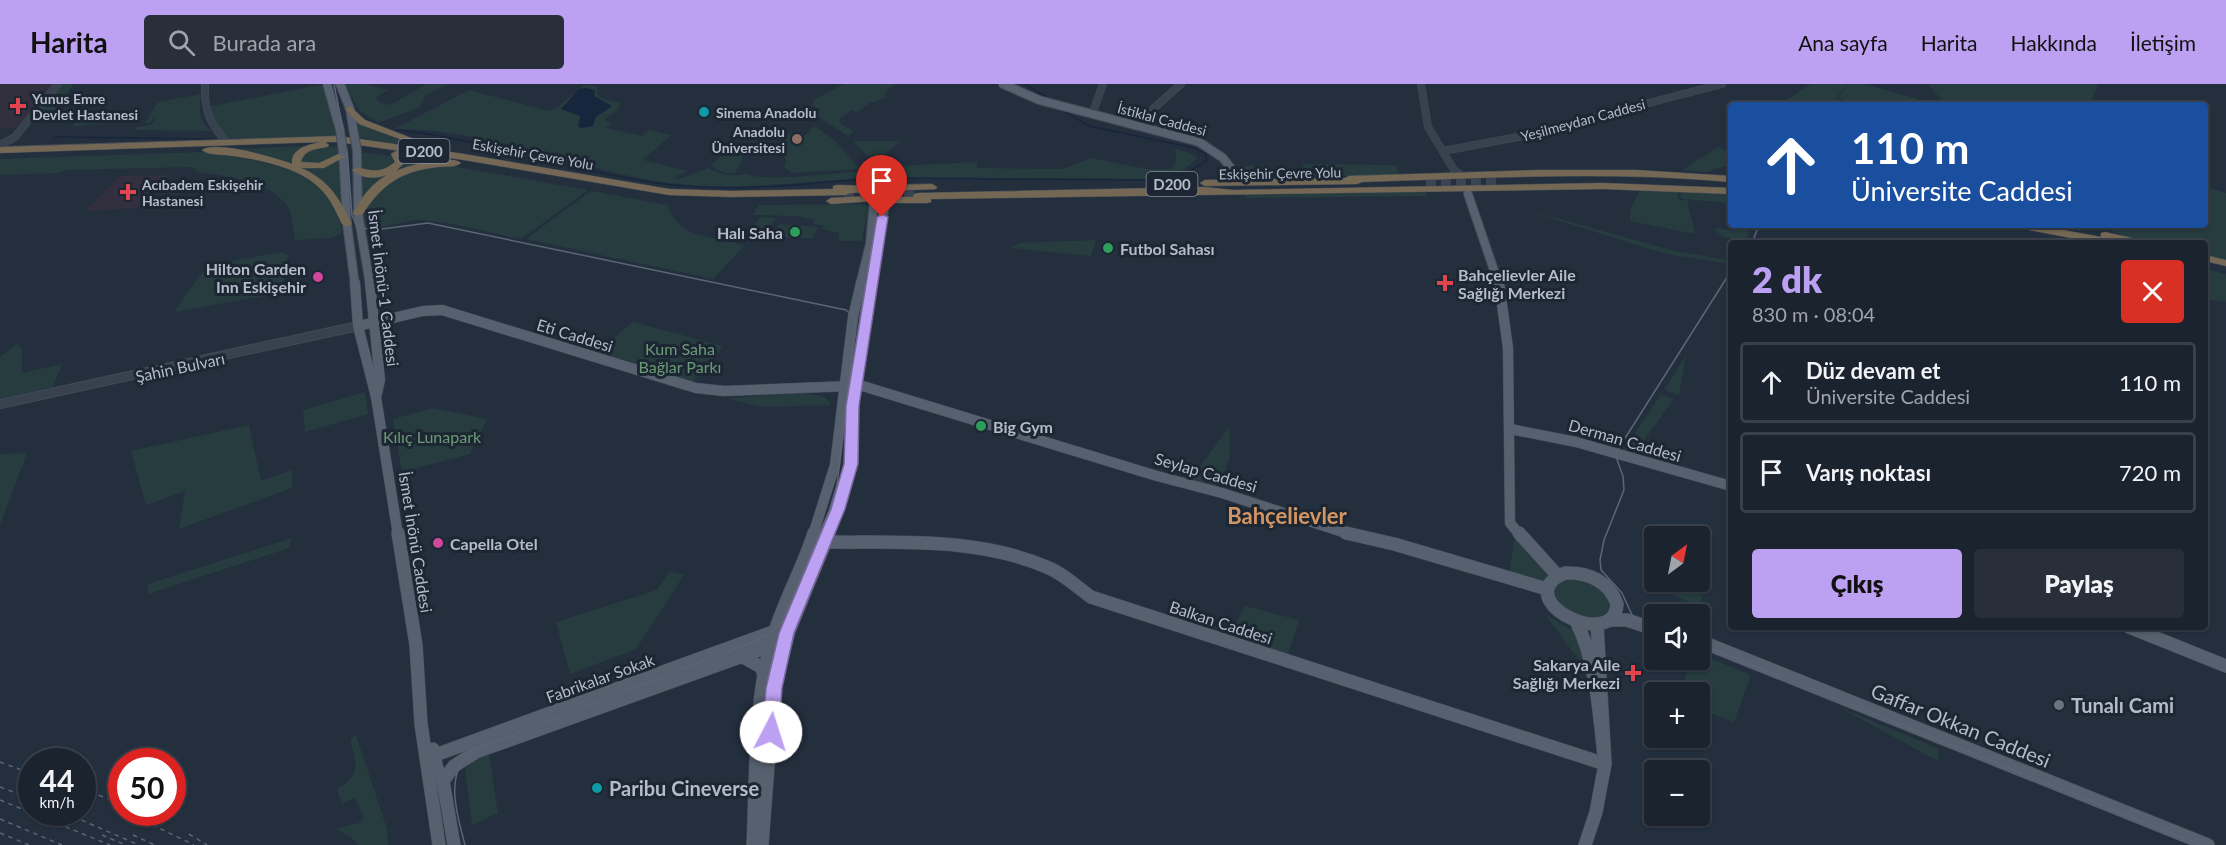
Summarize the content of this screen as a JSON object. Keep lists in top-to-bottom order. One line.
{"streets":{"highway":["D200","Eskişehir Çevre Yolu"],"main road":["İstiklal Caddesi","İsmet İnönü-1 Caddesi","Eti Caddesi","Derman Caddesi","Seylap Caddesi","İsmet İnönü Caddesi","Balkan Caddesi","Fabrikalar Sokak","Gaffar Okkan Caddesi"],"street":["Yeşilmeydan Caddesi","Şahin Bulvarı"]},"crossings":[["İstiklal Caddesi","Eskişehir Çevre Yolu"],["İsmet İnönü-1 Caddesi","Eti Caddesi"],["İsmet İnönü-1 Caddesi","Şahin Bulvarı"],["İsmet İnönü-1 Caddesi","İsmet İnönü Caddesi"],["Eti Caddesi","Şahin Bulvarı"],["Eti Caddesi","Seylap Caddesi"],["İsmet İnönü Caddesi","Fabrikalar Sokak"]],"districts":["Bahçelievler"],"parks":["Kum Saha Bağlar Parkı","Kılıç Lunapark"],"places":{"health":["Yunus Emre Devlet Hastanesi","Acıbadem Eskişehir Hastanesi","Bahçelievler Aile Sağlığı Merkezi","Sakarya Aile Sağlığı Merkezi"],"other":["Sinema Anadolu","Anadolu Üniversitesi","Halı Saha","Futbol Sahası","Hilton Garden Inn Eskişehir","Big Gym","Capella Otel","Tunalı Cami","Paribu Cineverse"]},"north":"top right","page":{"header":"Harita","search":"Burada ara","nav":["Ana sayfa","Harita","Hakkında","İletişim"],"turn":["110 m","Üniversite Caddesi"],"heading":["2 dk","830 m · 08:04"],"list":[{"name":"Düz devam et","note":"Üniversite Caddesi","value":"110 m"},{"name":"Varış noktası","value":"720 m"}],"map_buttons":["+","−"],"buttons":["Çıkış","Paylaş"],"speed":"44 km/h","limit":"50"}}
